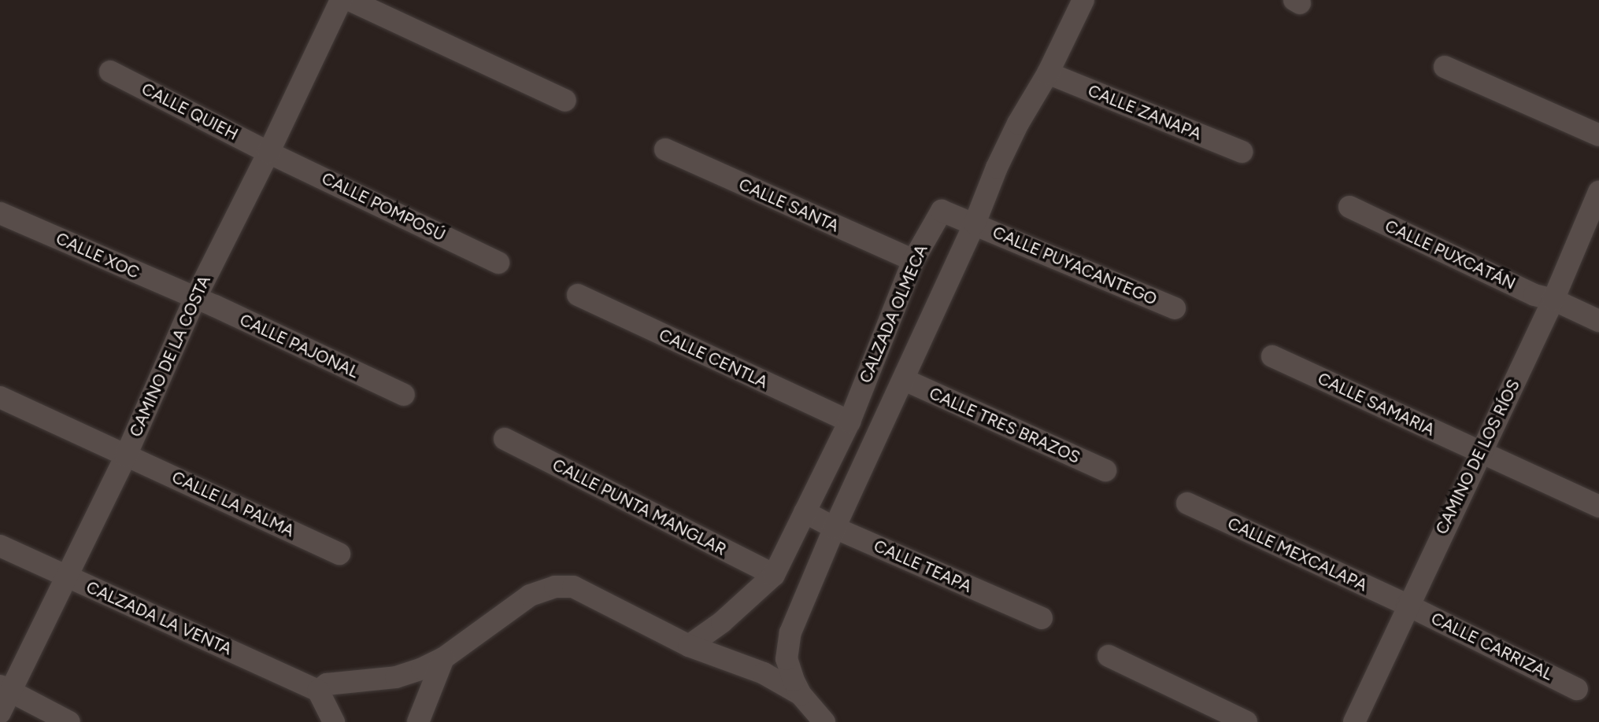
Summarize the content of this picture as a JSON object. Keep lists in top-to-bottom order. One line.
{"streets":{"street":["CALLE QUIEH","CALLE ZANAPA","CALLE SANTA","CALLE POMPOSÚ","CALLE PUXCATÁN","CALLE XOC","CALLE PUYACANTEGO","CALZADA OLMECA","CALLE PAJONAL","CAMINO DE LA COSTA","CALLE CENTLA","CALLE SAMARIA","CALLE TRES BRAZOS","CAMINO DE LOS RÍOS","CALLE LA PALMA","CALLE PUNTA MANGLAR","CALLE MEXCALAPA","CALLE TEAPA","CALZADA LA VENTA","CALLE CARRIZAL"]},"crossings":[["CALLE QUIEH","CALLE POMPOSÚ"],["CALLE QUIEH","CAMINO DE LA COSTA"],["CALLE SANTA","CALZADA OLMECA"],["CALLE POMPOSÚ","CAMINO DE LA COSTA"],["CALLE PUXCATÁN","CAMINO DE LOS RÍOS"],["CALLE XOC","CALLE PAJONAL"],["CALLE XOC","CAMINO DE LA COSTA"],["CALLE PUYACANTEGO","CALZADA OLMECA"],["CALZADA OLMECA","CALLE CENTLA"],["CALZADA OLMECA","CALLE PUNTA MANGLAR"],["CALZADA OLMECA","CALLE TEAPA"],["CALLE PAJONAL","CAMINO DE LA COSTA"],["CAMINO DE LA COSTA","CALLE LA PALMA"],["CAMINO DE LA COSTA","CALZADA LA VENTA"],["CALLE SAMARIA","CAMINO DE LOS RÍOS"],["CAMINO DE LOS RÍOS","CALLE MEXCALAPA"],["CAMINO DE LOS RÍOS","CALLE CARRIZAL"],["CALLE MEXCALAPA","CALLE CARRIZAL"]]}
